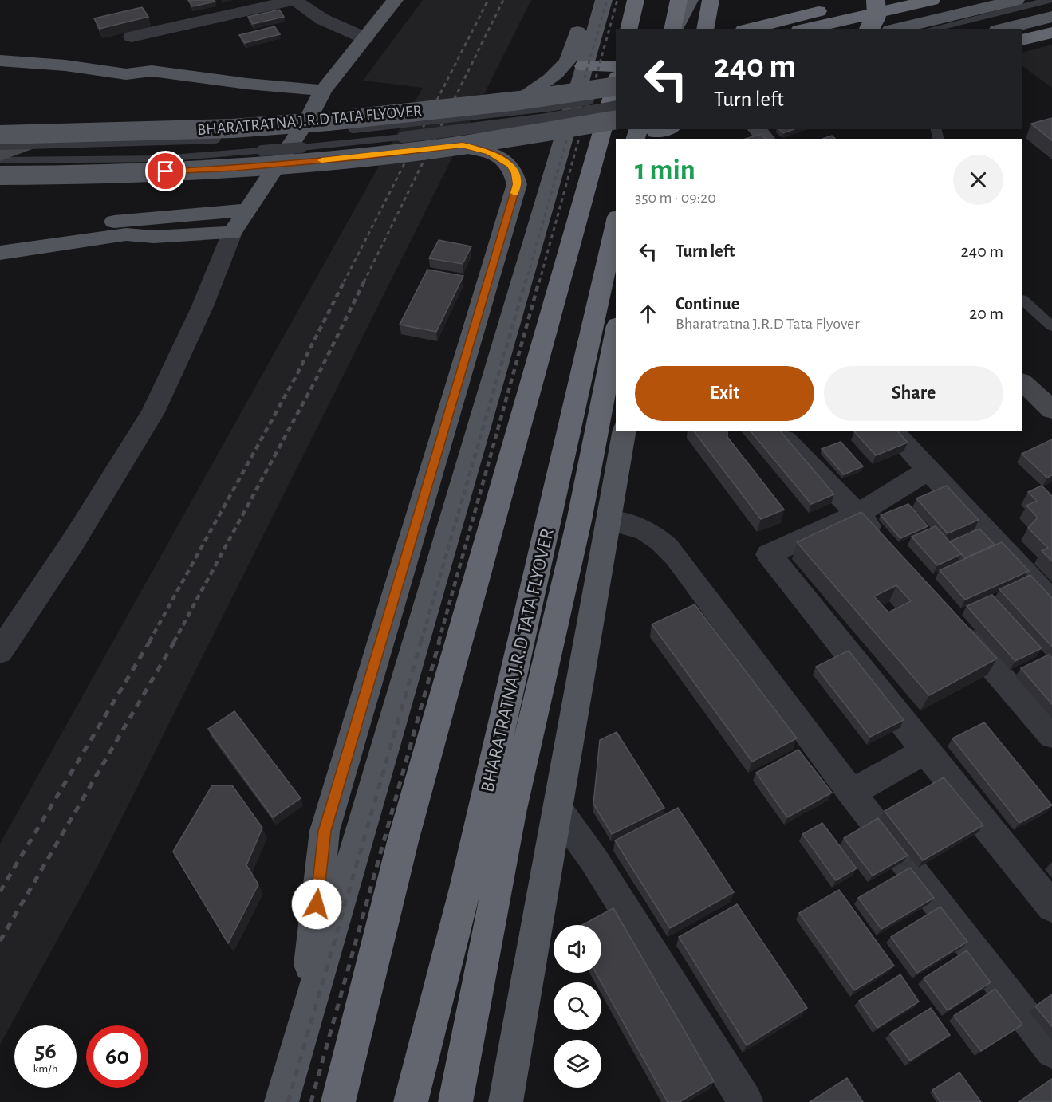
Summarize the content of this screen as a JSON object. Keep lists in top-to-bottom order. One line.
{"streets":{"highway":["BHARATRATNA J.R.D TATA FLYOVER"]},"page":{"turn":["240 m","Turn left"],"heading":["1 min","350 m · 09:20"],"list":[{"name":"Turn left","value":"240 m"},{"name":"Continue","note":"Bharatratna J.R.D Tata Flyover","value":"20 m"}],"buttons":["Exit","Share"],"speed":"56 km/h","limit":"60"}}
